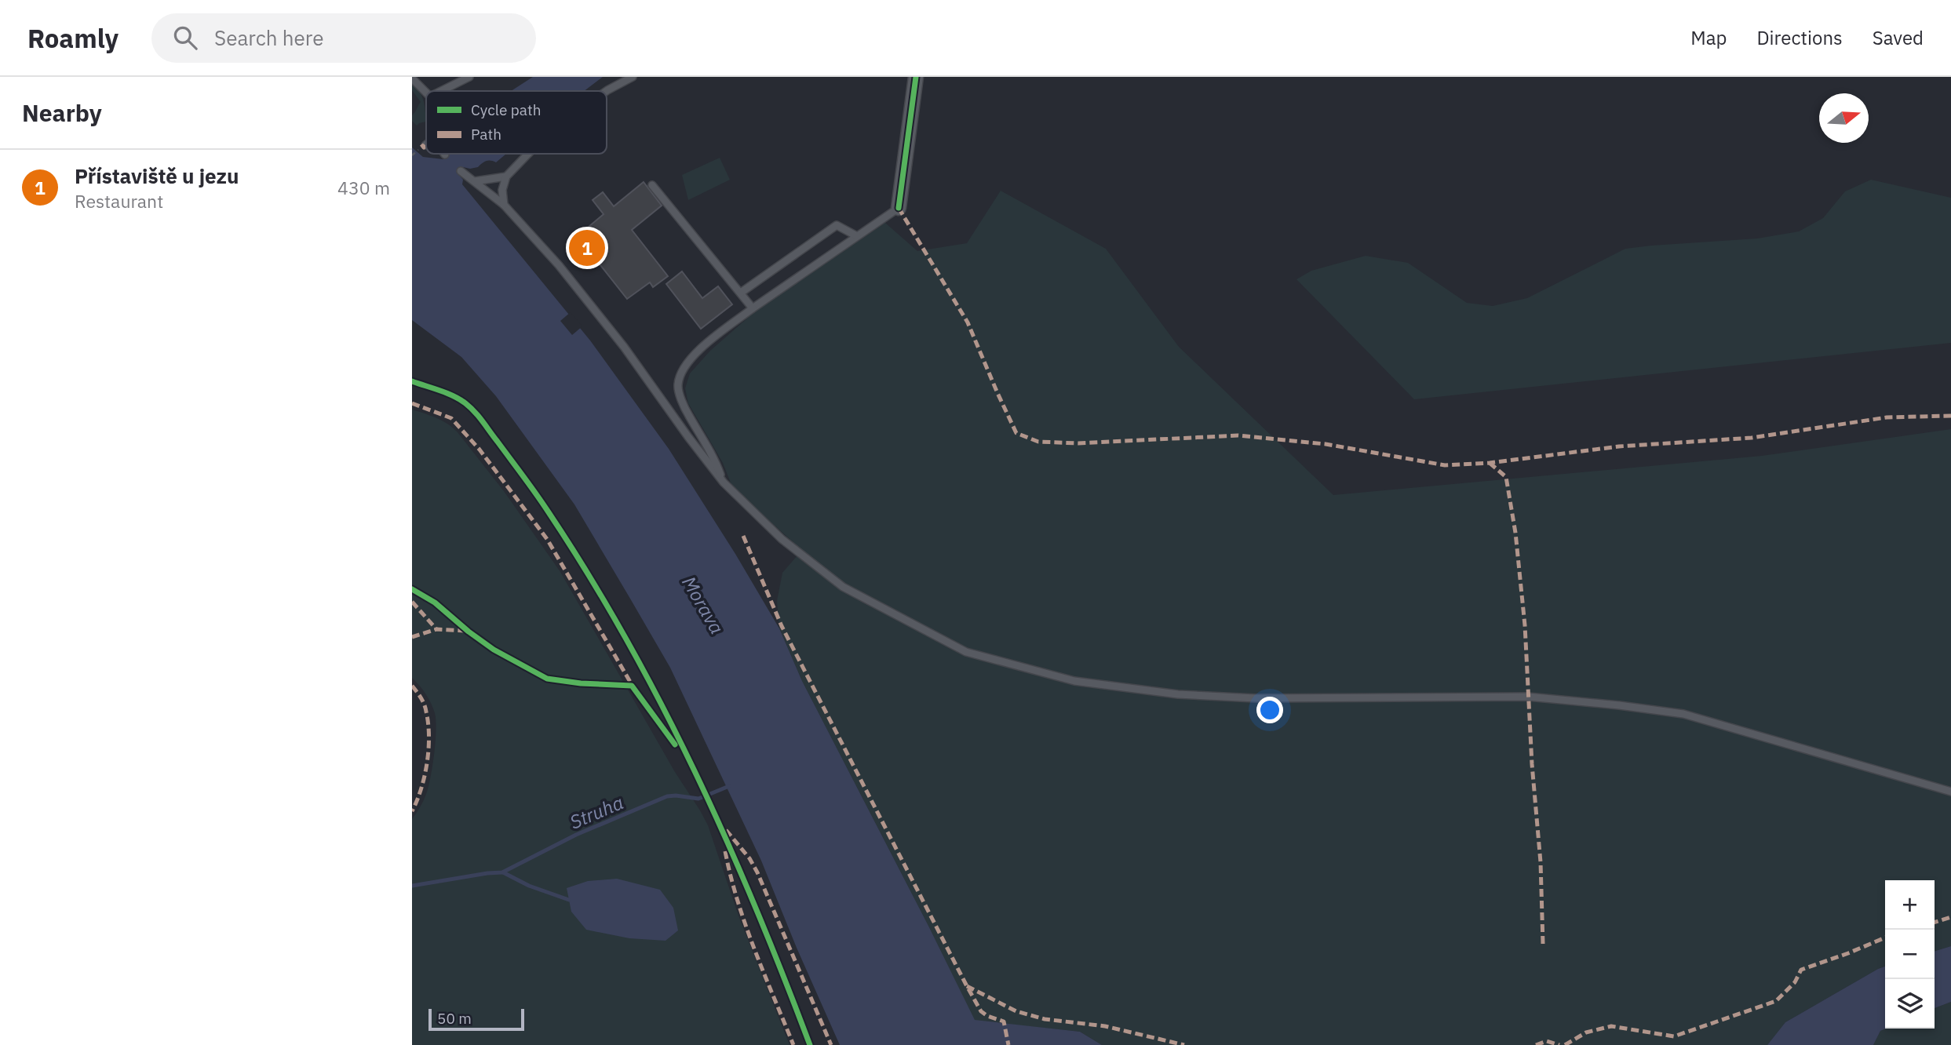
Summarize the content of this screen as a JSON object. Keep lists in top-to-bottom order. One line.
{"water":["Morava","Struha"],"legend":["Cycle path","Path"],"scale_bar":"50 m","north":"right","page":{"header":"Roamly","search":"Search here","nav":["Map","Directions","Saved"],"heading":"Nearby","list":[{"mark":"1","name":"Přístaviště u jezu","note":"Restaurant","value":"430 m"}],"pins":"1","map_buttons":["+","−"],"scale":"50 m"}}
